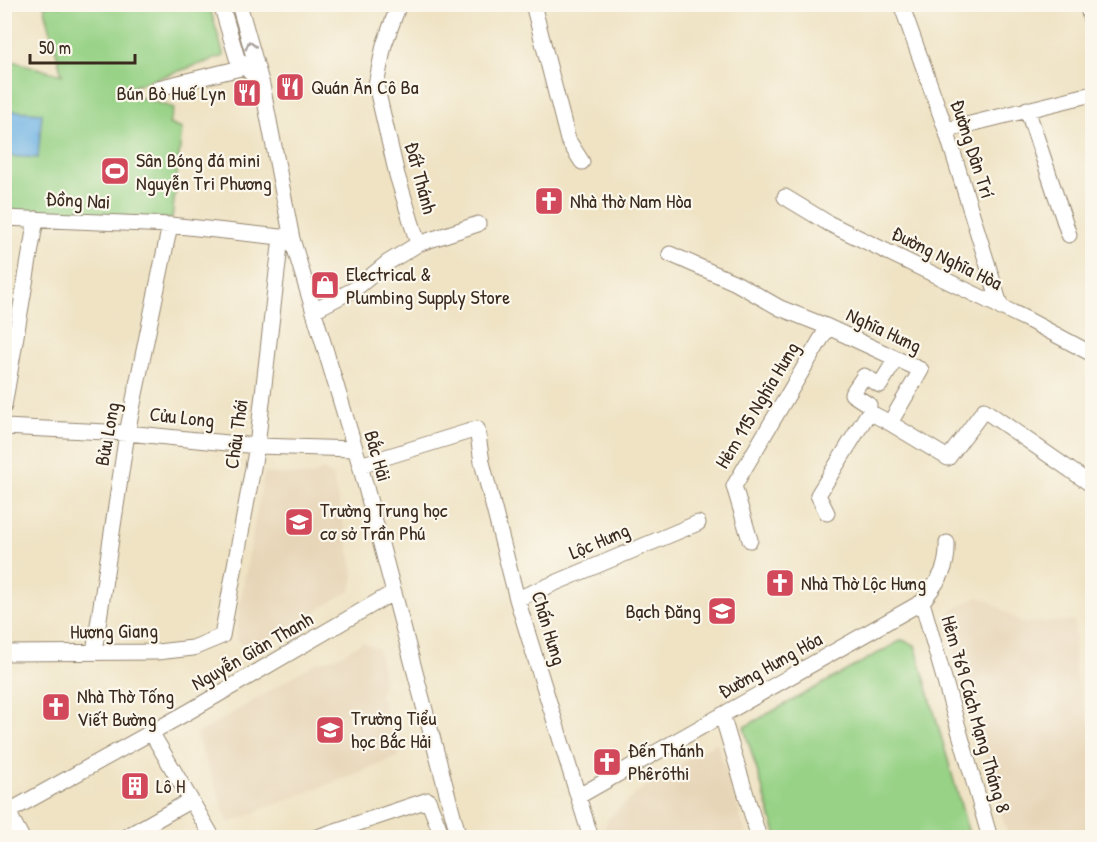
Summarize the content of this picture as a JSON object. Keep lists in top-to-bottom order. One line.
{"streets":{"street":["Đường Dân Trí","Đất Thánh","Đồng Nai","Đường Nghĩa Hòa","Nghĩa Hưng","Hẻm 115 Nghĩa Hưng","Cửu Long","Bửu Long","Châu Thới","Bắc Hải","Lộc Hưng","Chấn Hưng","Hương Giang","Nguyễn Giàn Thanh","Đường Hưng Hóa","Hẻm 769 Cách Mạng Tháng 8"]},"crossings":[["Đường Dân Trí","Đường Nghĩa Hòa"],["Đất Thánh","Bắc Hải"],["Đồng Nai","Bửu Long"],["Đồng Nai","Châu Thới"],["Đồng Nai","Bắc Hải"],["Nghĩa Hưng","Hẻm 115 Nghĩa Hưng"],["Cửu Long","Bửu Long"],["Cửu Long","Châu Thới"],["Cửu Long","Bắc Hải"],["Bửu Long","Hương Giang"],["Châu Thới","Bắc Hải"],["Châu Thới","Hương Giang"],["Bắc Hải","Chấn Hưng"],["Bắc Hải","Nguyễn Giàn Thanh"],["Lộc Hưng","Chấn Hưng"],["Chấn Hưng","Đường Hưng Hóa"],["Đường Hưng Hóa","Hẻm 769 Cách Mạng Tháng 8"]],"places":{"restaurant":["Quán Ăn Cô Ba","Bún Bò Huế Lyn"],"sports":["Sân Bóng đá mini Nguyễn Tri Phương"],"church":["Nhà thờ Nam Hòa","Nhà Thờ Lộc Hưng","Nhà Thờ Tống Viết Bường","Đến Thánh Phêrôthi"],"shop":["Electrical & Plumbing Supply Store"],"school or university":["Trường Trung học cơ sở Trần Phú","Bạch Đăng","Trường Tiểu học Bắc Hải"],"building":["Lô H"]},"scale_bar":"50 m"}
